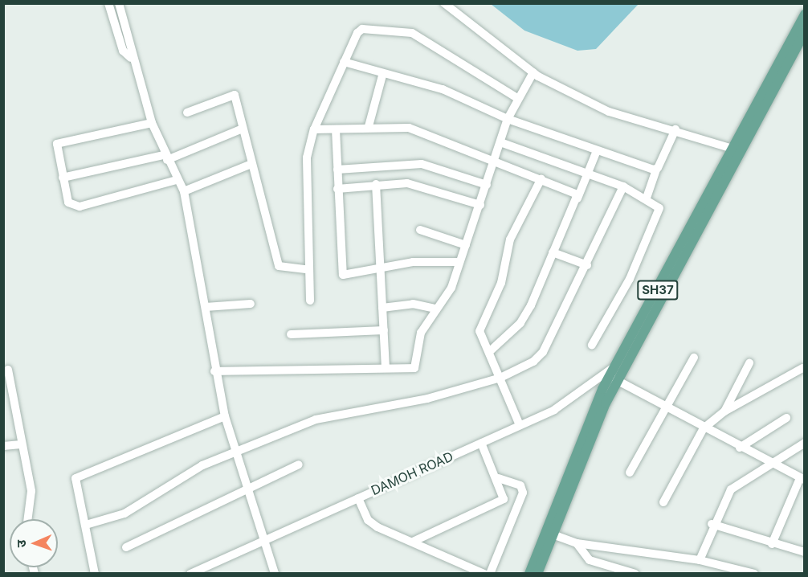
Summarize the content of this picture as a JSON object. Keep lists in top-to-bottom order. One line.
{"streets":{"main road":["SH37"],"street":["DAMOH ROAD"]},"crossings":[["SH37","DAMOH ROAD"]],"north":"left"}
